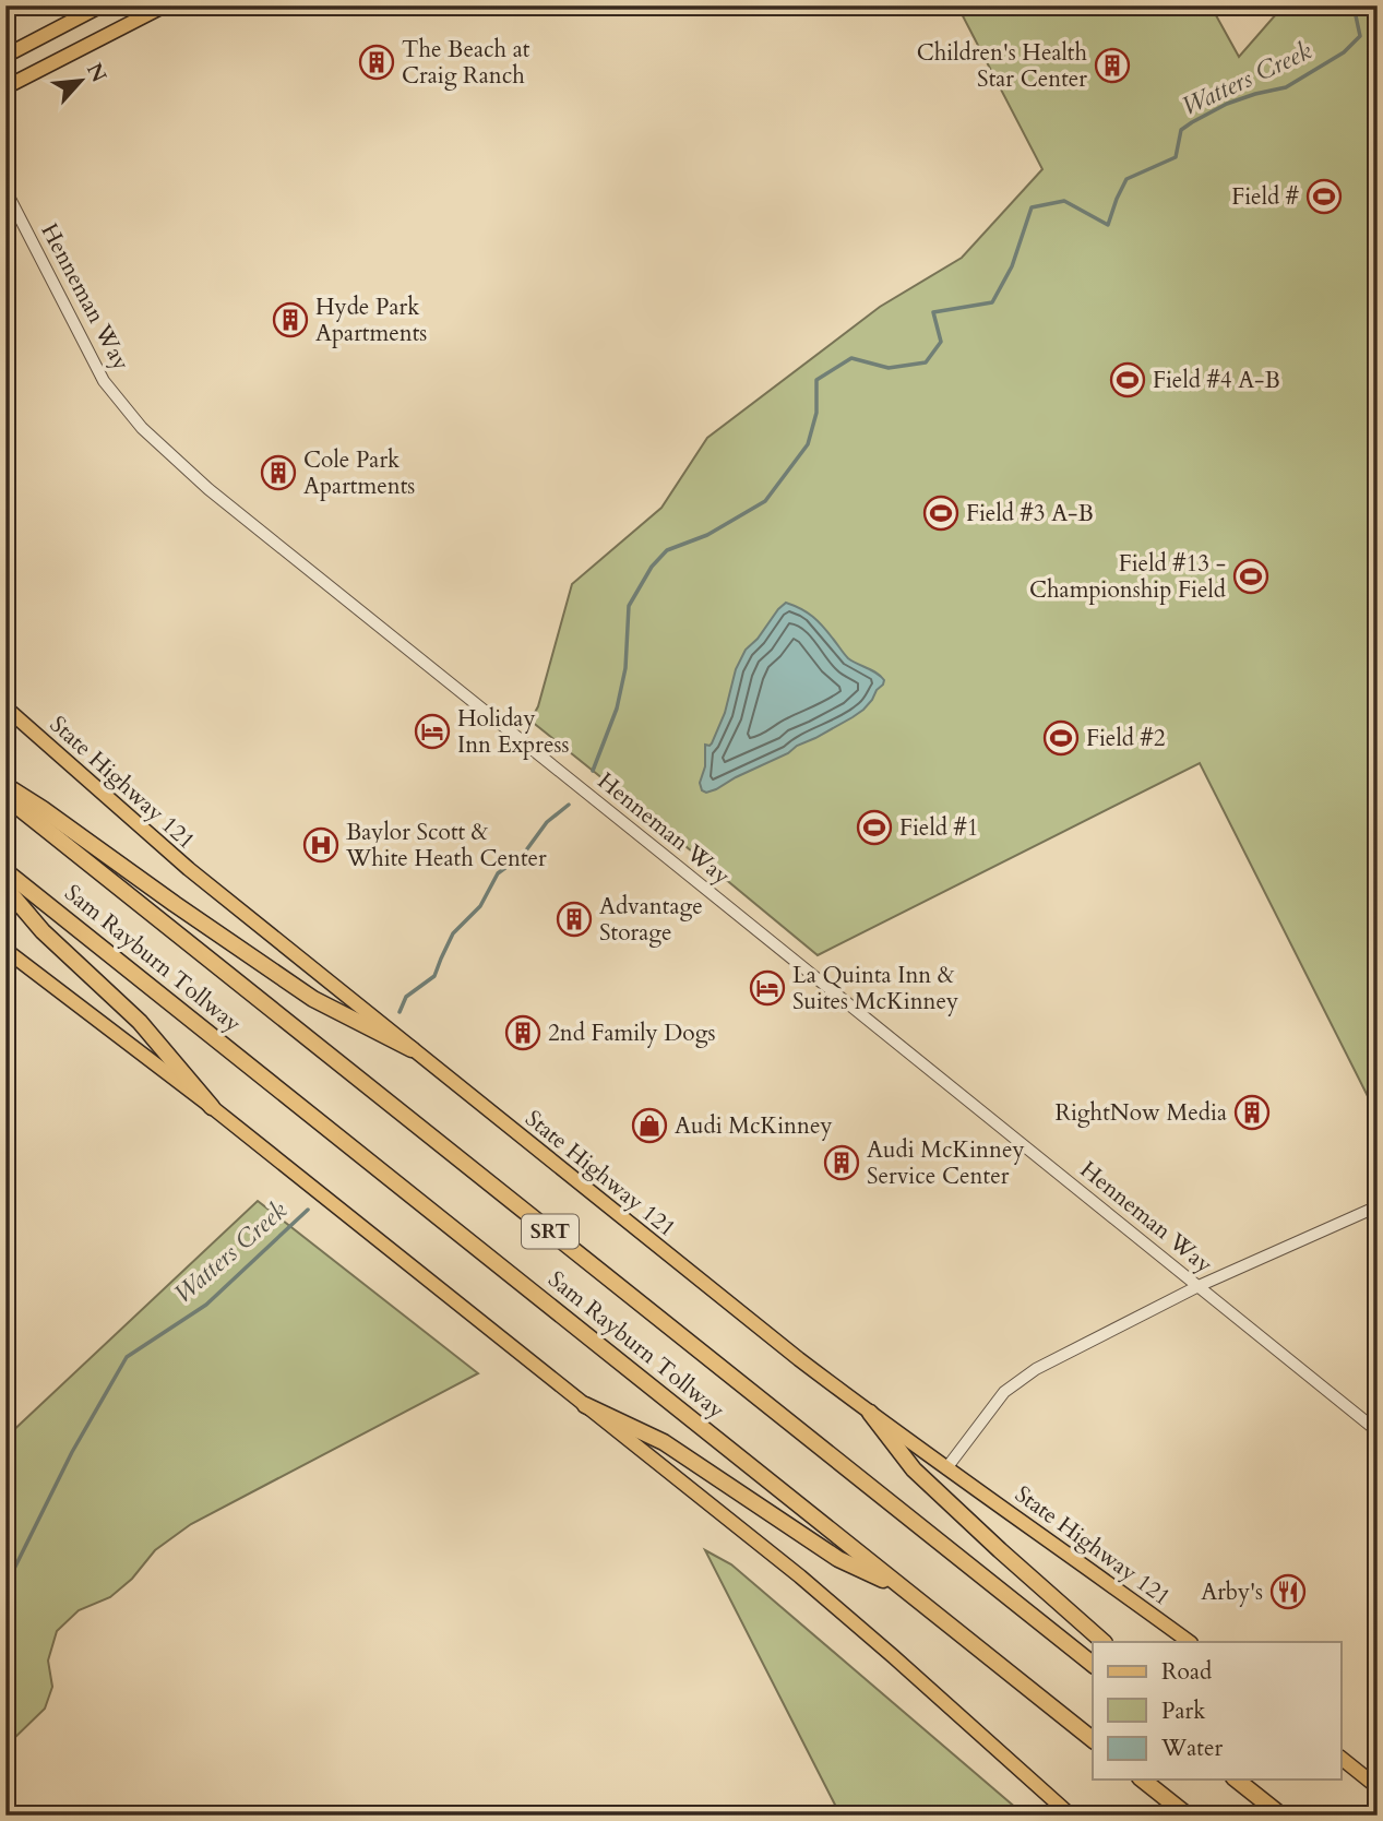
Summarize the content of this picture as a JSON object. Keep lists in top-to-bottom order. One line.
{"streets":{"highway":["Sam Rayburn Tollway","SRT"],"main road":["State Highway 121"],"street":["Henneman Way"]},"water":["Watters Creek"],"places":{"building":["The Beach at Craig Ranch","Children's Health Star Center","Hyde Park Apartments","Cole Park Apartments","Advantage Storage","2nd Family Dogs","RightNow Media","Audi McKinney Service Center"],"sports":["Field #","Field #4 A-B","Field #3 A-B","Field #13 - Championship Field","Field #2","Field #1"],"hotel":["Holiday Inn Express","La Quinta Inn & Suites McKinney"],"hospital":["Baylor Scott & White Heath Center"],"shop":["Audi McKinney"],"restaurant":["Arby's"]},"legend":["Road","Park","Water"],"north":"top right"}
